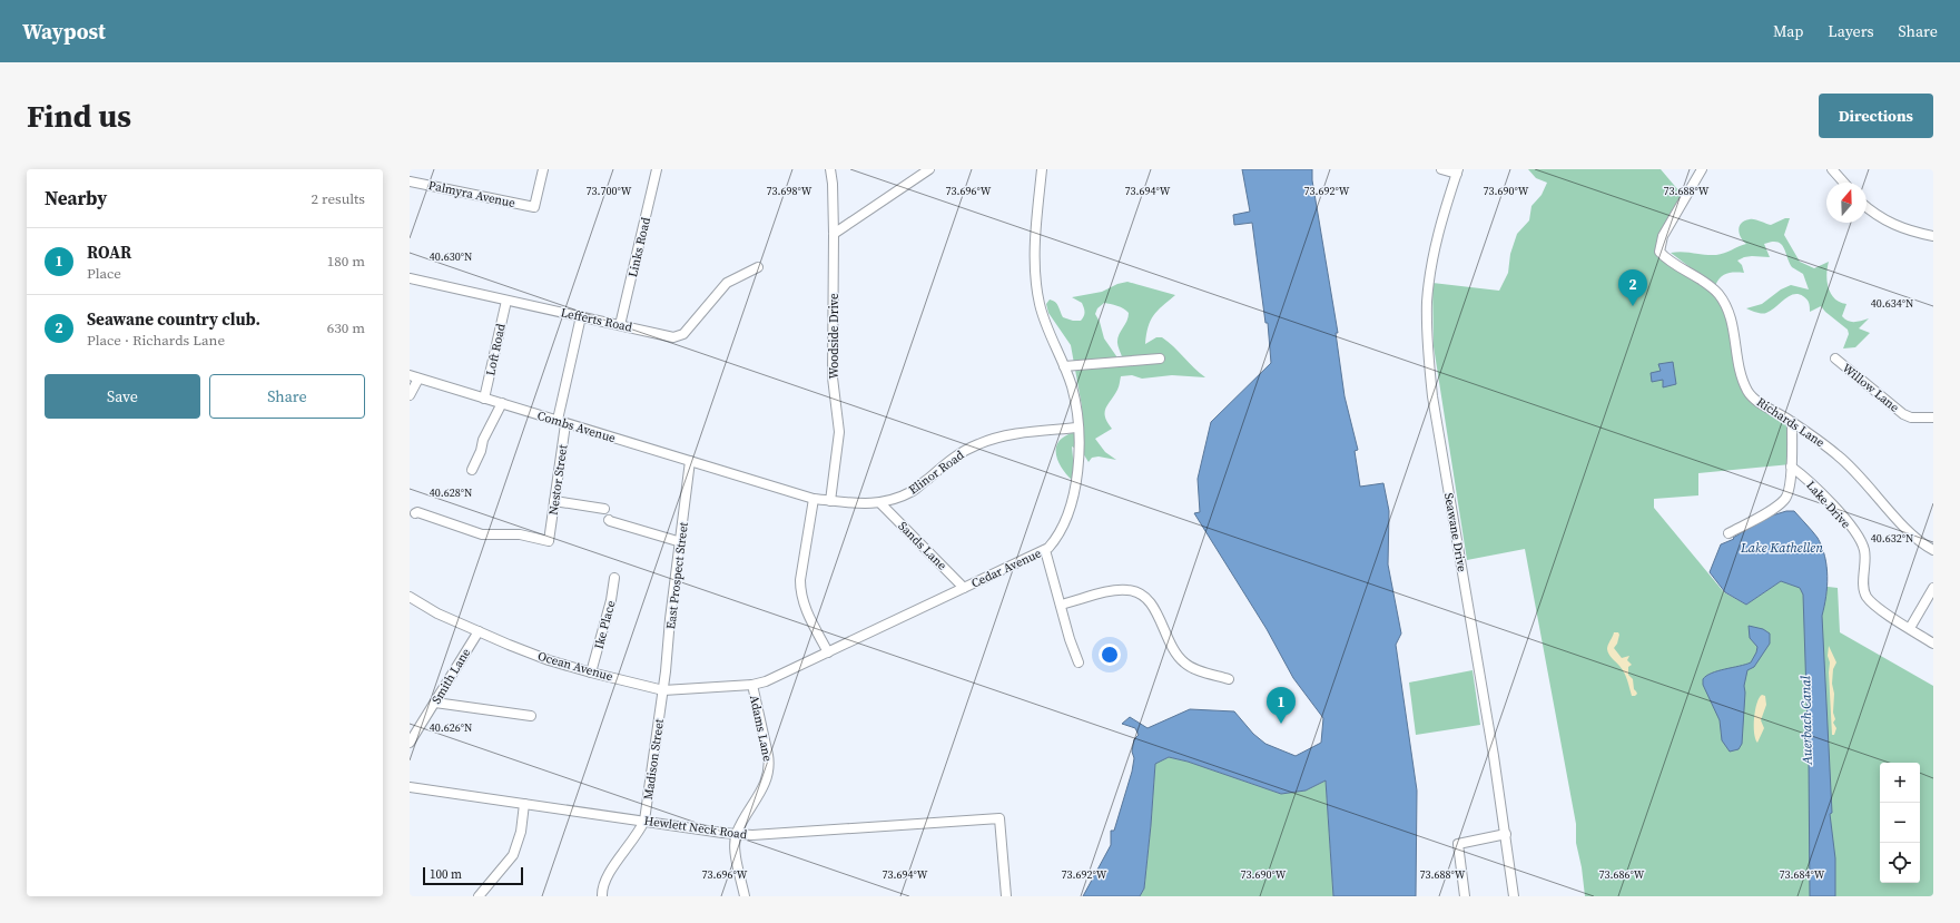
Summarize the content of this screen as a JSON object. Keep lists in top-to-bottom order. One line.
{"streets":{"street":["Palmyra Avenue","Links Road","Lefferts Road","Woodside Drive","Loft Road","Willow Lane","Richards Lane","Combs Avenue","Elinor Road","Nestor Street","Lake Drive","Seawane Drive","Sands Lane","Cedar Avenue","East Prospect Street","Ike Place","Ocean Avenue","Smith Lane","Adams Lane","Madison Street","Hewlett Neck Road"]},"crossings":[["Links Road","Lefferts Road"],["Lefferts Road","Loft Road"],["Woodside Drive","Elinor Road"],["Loft Road","Combs Avenue"],["Combs Avenue","Elinor Road"],["Combs Avenue","Nestor Street"],["Combs Avenue","East Prospect Street"],["Elinor Road","Sands Lane"],["Elinor Road","Cedar Avenue"],["Sands Lane","Cedar Avenue"],["Cedar Avenue","Ocean Avenue"],["Cedar Avenue","Adams Lane"],["East Prospect Street","Ocean Avenue"],["East Prospect Street","Madison Street"],["Ike Place","Ocean Avenue"],["Ocean Avenue","Smith Lane"],["Ocean Avenue","Adams Lane"],["Ocean Avenue","Madison Street"],["Adams Lane","Hewlett Neck Road"],["Madison Street","Hewlett Neck Road"]],"water":["Lake Kathellen","Auerbach Canal"],"scale_bar":"100 m","north":"top","page":{"header":"Waypost","nav":["Map","Layers","Share"],"buttons":["Directions",["Save","Share"]],"title":"Find us","heading":["Nearby","2 results"],"list":[{"mark":"1","name":"ROAR","note":"Place","value":"180 m"},{"mark":"2","name":"Seawane country club.","note":"Place · Richards Lane","value":"630 m"}],"pins":["2","1"],"map_buttons":["+","−"],"scale":"100 m"},"coordinates":["73.698°W","73.696°W","73.694°W","73.692°W","73.688°W","73.700°W","73.690°W","40.630°N","40.634°N","40.628°N","40.632°N","40.626°N","73.686°W","73.684°W"]}
